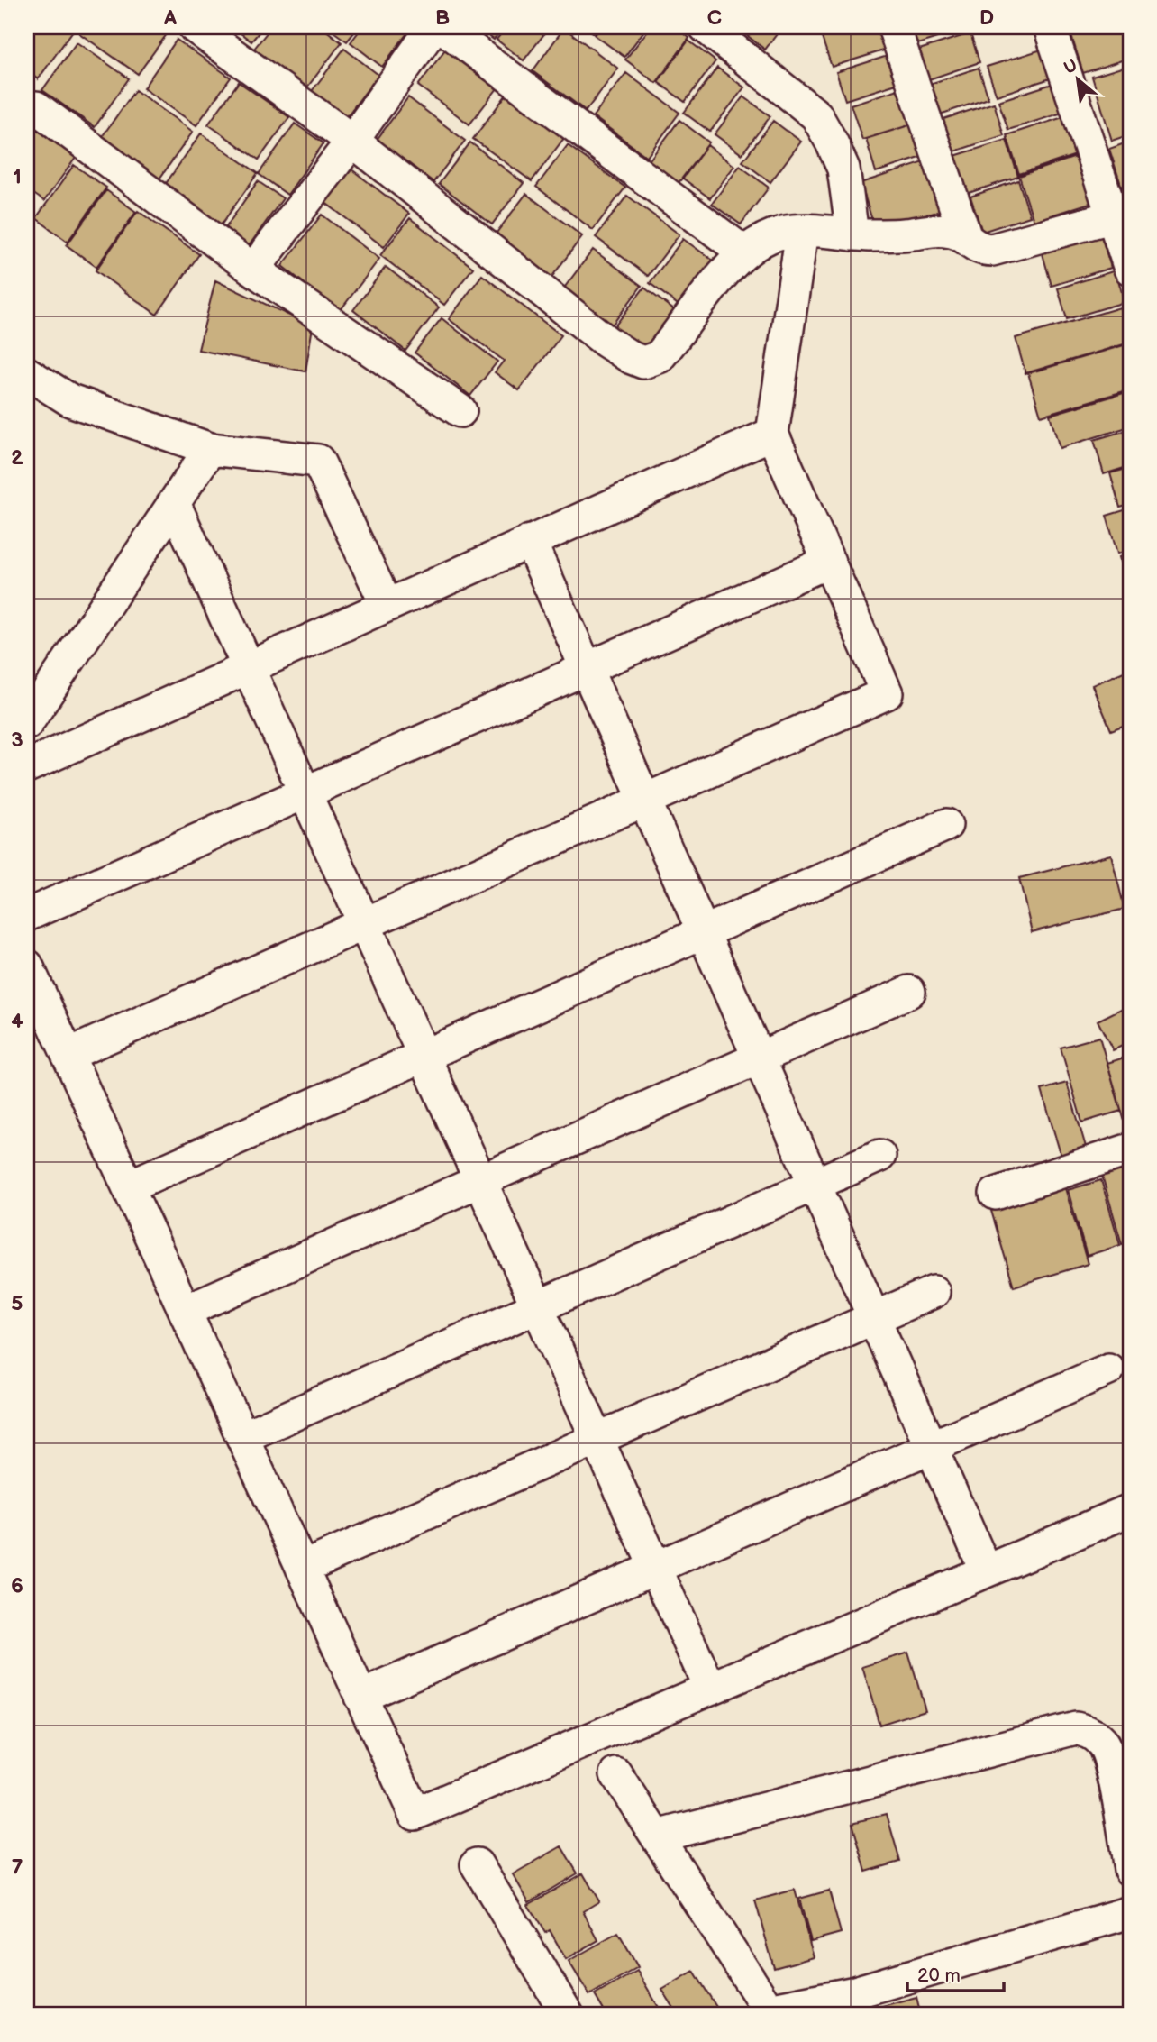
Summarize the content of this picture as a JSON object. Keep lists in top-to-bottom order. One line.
{"scale_bar":"20 m","north":"top left","grid":{"columns":["A","B","C","D"],"rows":["1","2","3","4","5","6","7"]}}
